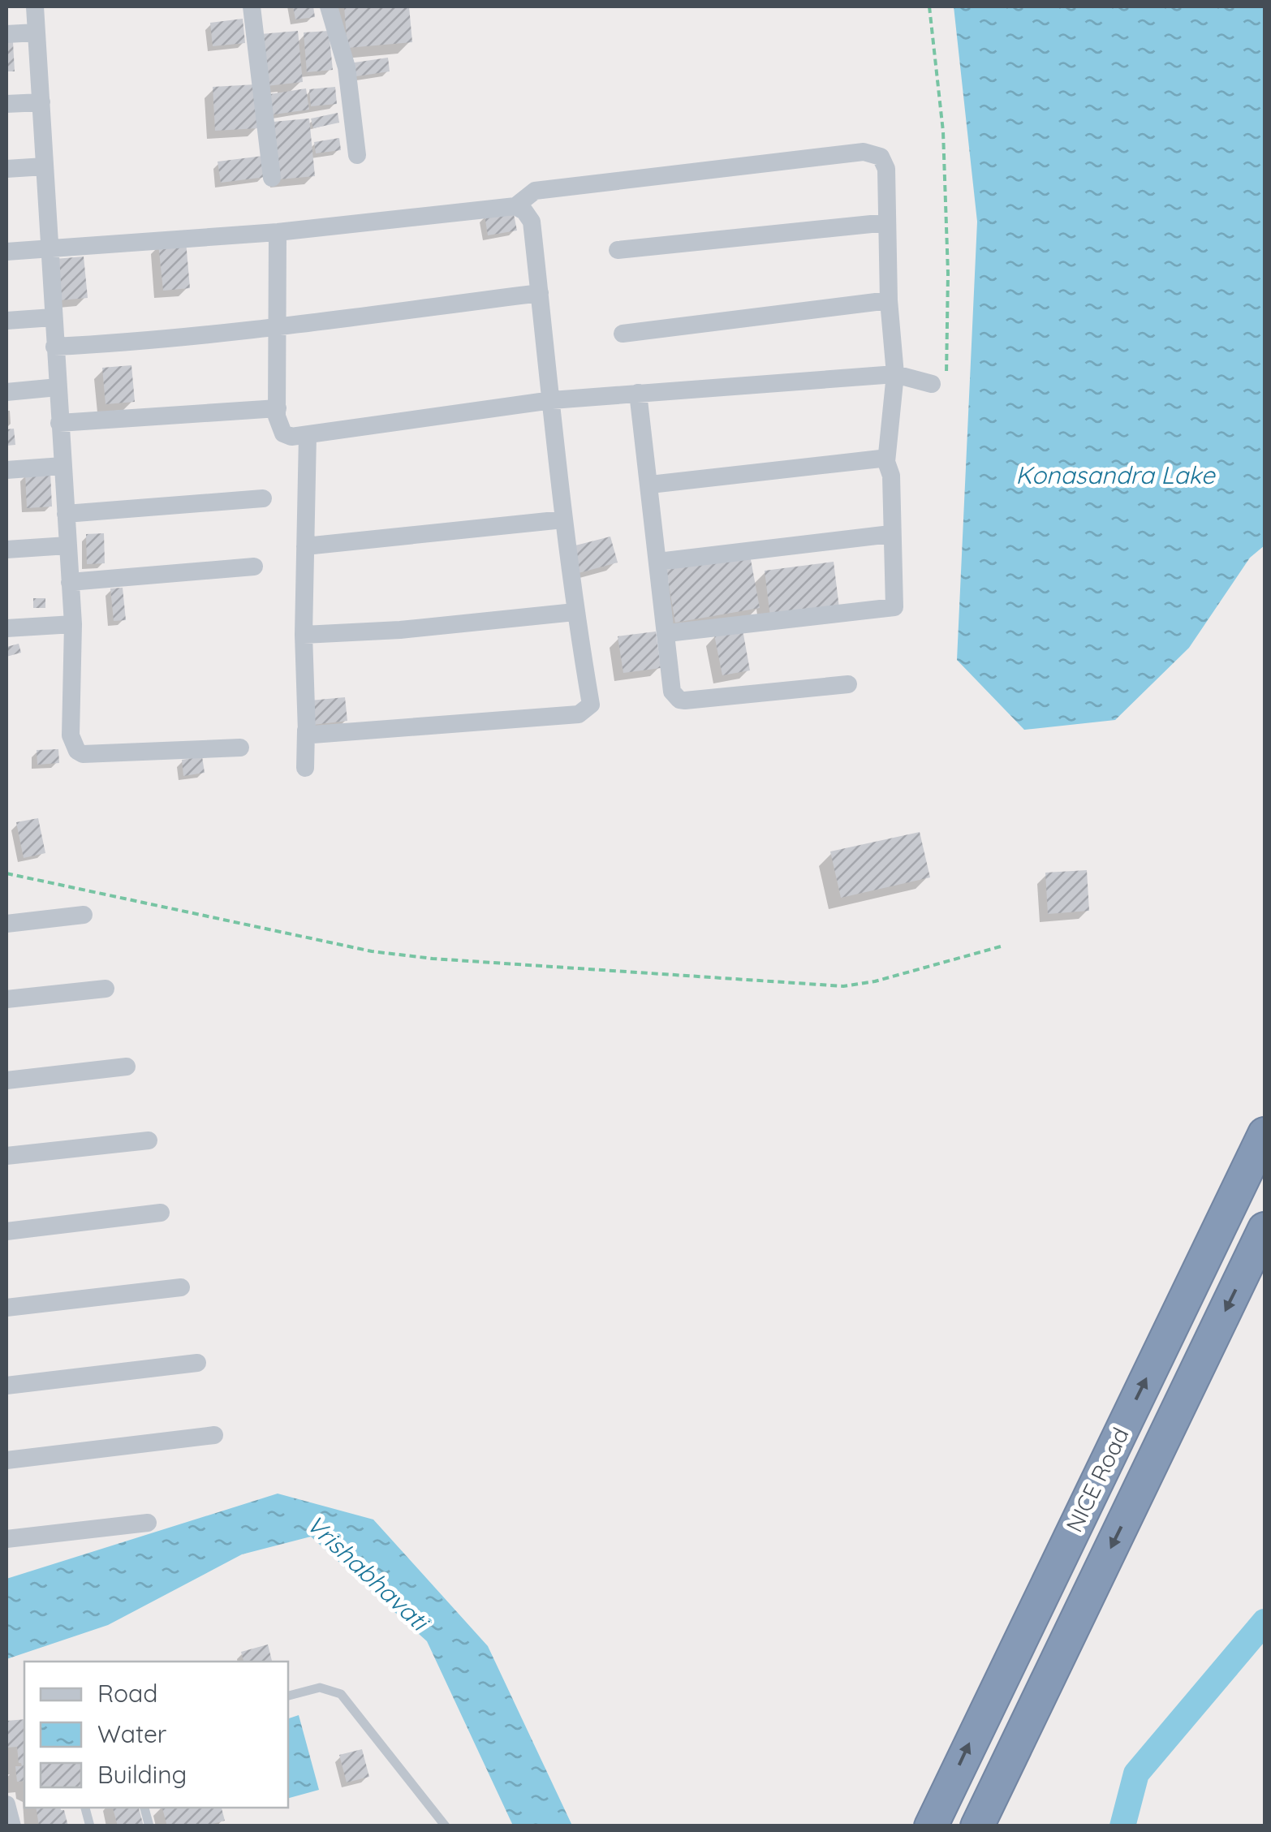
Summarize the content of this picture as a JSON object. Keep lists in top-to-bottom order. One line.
{"streets":{"highway":["NICE Road"]},"water":["Konasandra Lake","Vrishabhavati"],"legend":["Road","Water","Building"]}
